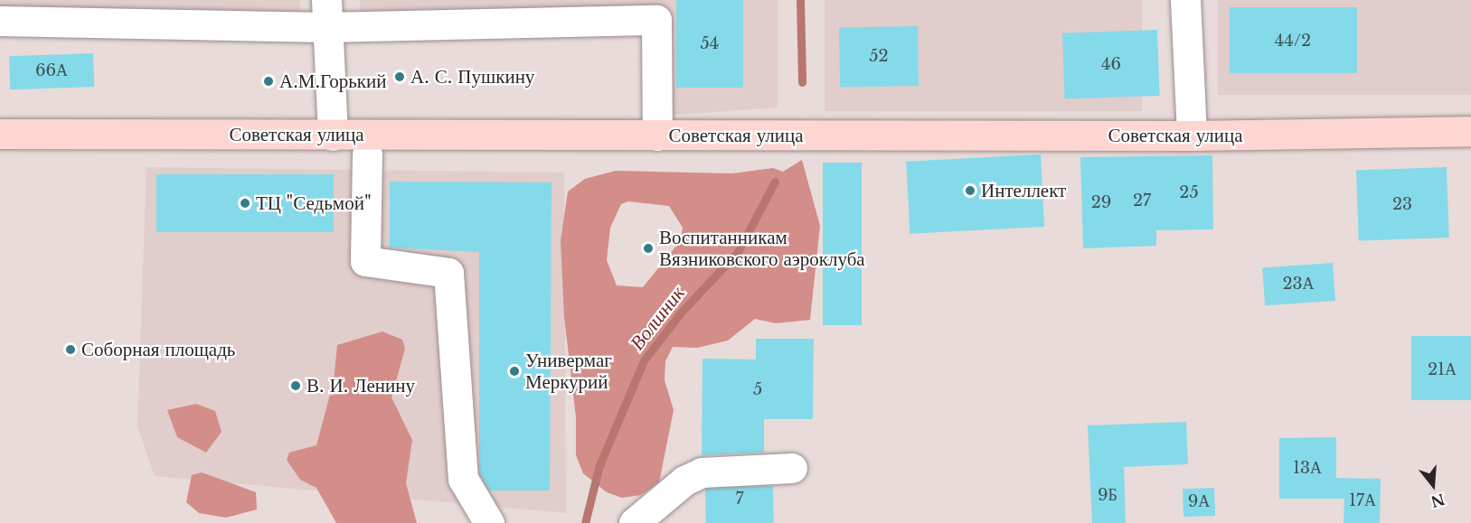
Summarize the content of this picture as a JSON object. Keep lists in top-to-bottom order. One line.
{"streets":{"main road":["Советская улица"]},"water":["Волшник"],"places":["А. С. Пушкину","А.М.Горький","Интеллект","ТЦ \"Седьмой\"","Воспитанникам Вязниковского аэроклуба","Соборная площадь","Универмаг Меркурий","В. И. Ленину"],"house_numbers":["44/2","54","52","46","66А","25","27","29","23","23А","21А","5","13А","9Б","7","17А","9А"],"north":"bottom"}
